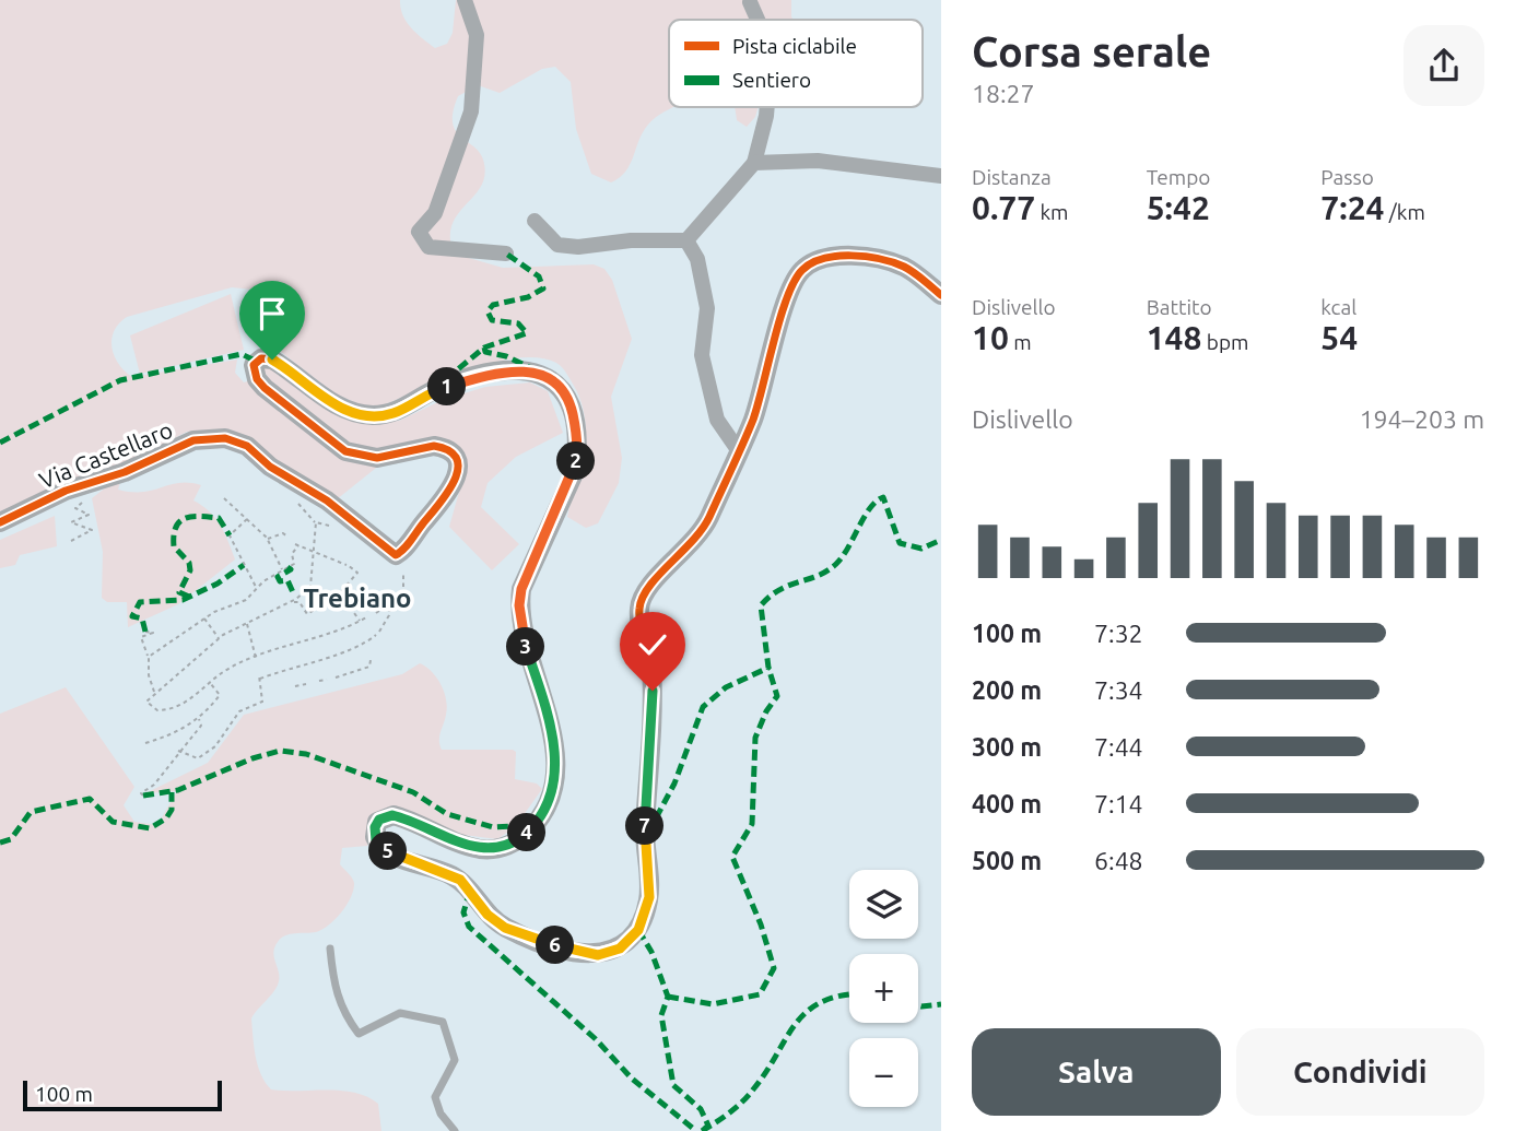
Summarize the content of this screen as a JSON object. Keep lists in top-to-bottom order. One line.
{"streets":{"street":["Via Castellaro"]},"districts":["Trebiano"],"legend":["Pista ciclabile","Sentiero"],"scale_bar":"100 m","page":{"heading":["Corsa serale","18:27"],"stats":[["Distanza","0.77 km"],["Tempo","5:42"],["Passo","7:24 /km"],["Dislivello","10 m"],["Battito","148 bpm"],["kcal","54"]],"pins":["1","2","3","7","4","5","6"],"chart":["Dislivello","194–203 m"],"list":[{"name":"100 m","note":"7:32"},{"name":"200 m","note":"7:34"},{"name":"300 m","note":"7:44"},{"name":"400 m","note":"7:14"},{"name":"500 m","note":"6:48"}],"map_buttons":["+","−"],"buttons":["Salva","Condividi"],"scale":"100 m"}}
